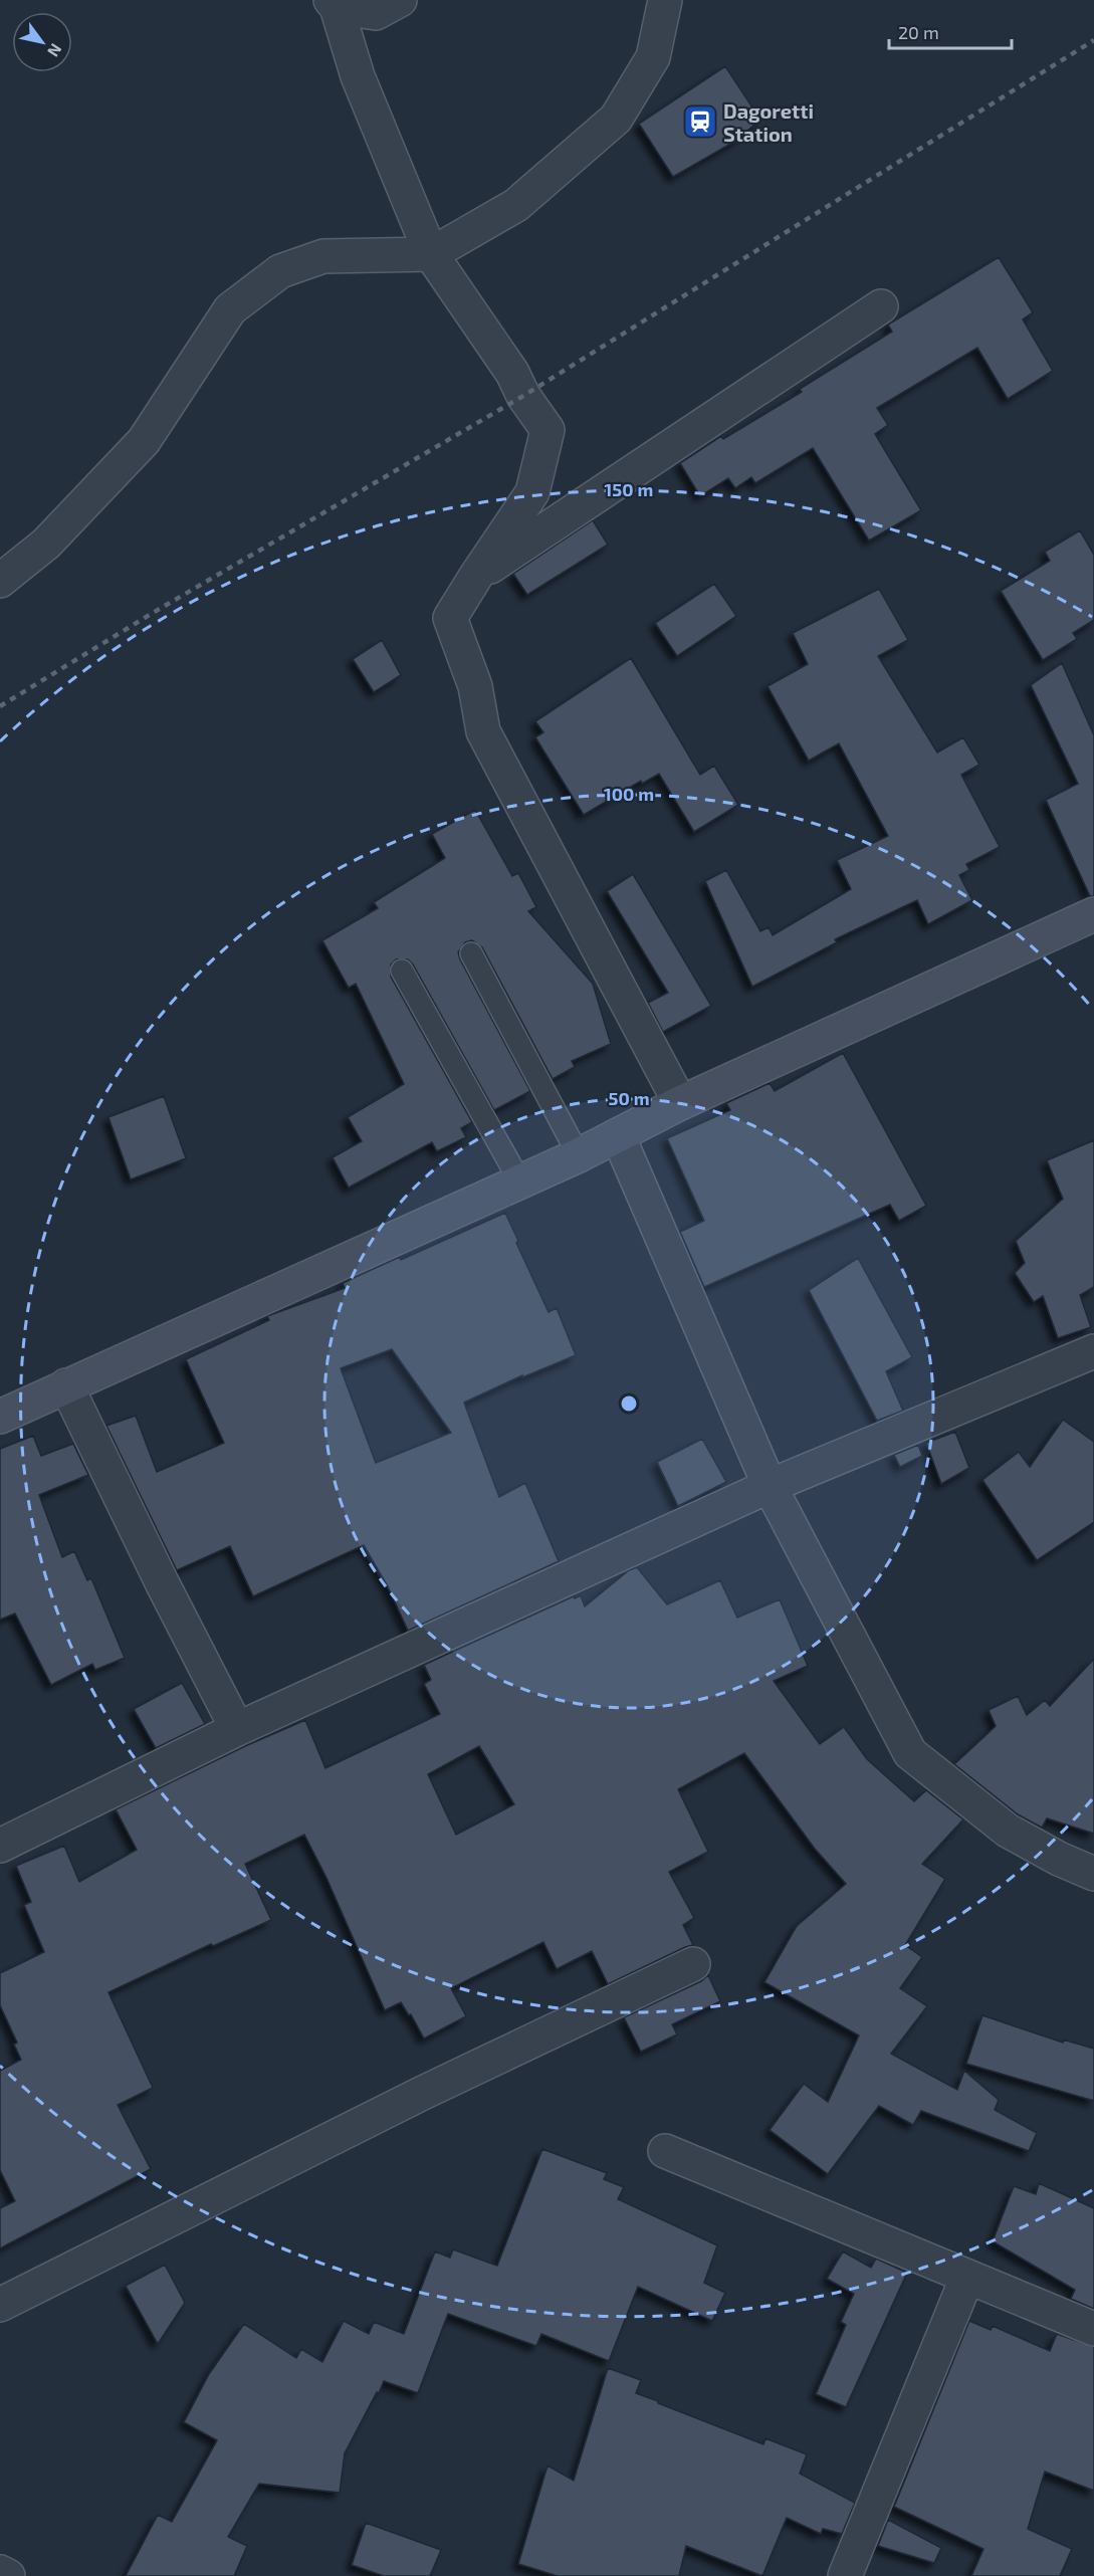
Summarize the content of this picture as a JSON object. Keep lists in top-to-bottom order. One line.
{"places":{"station":["Dagoretti Station"]},"scale_bar":"20 m","north":"bottom right","rings":["150 m","100 m","50 m"]}
